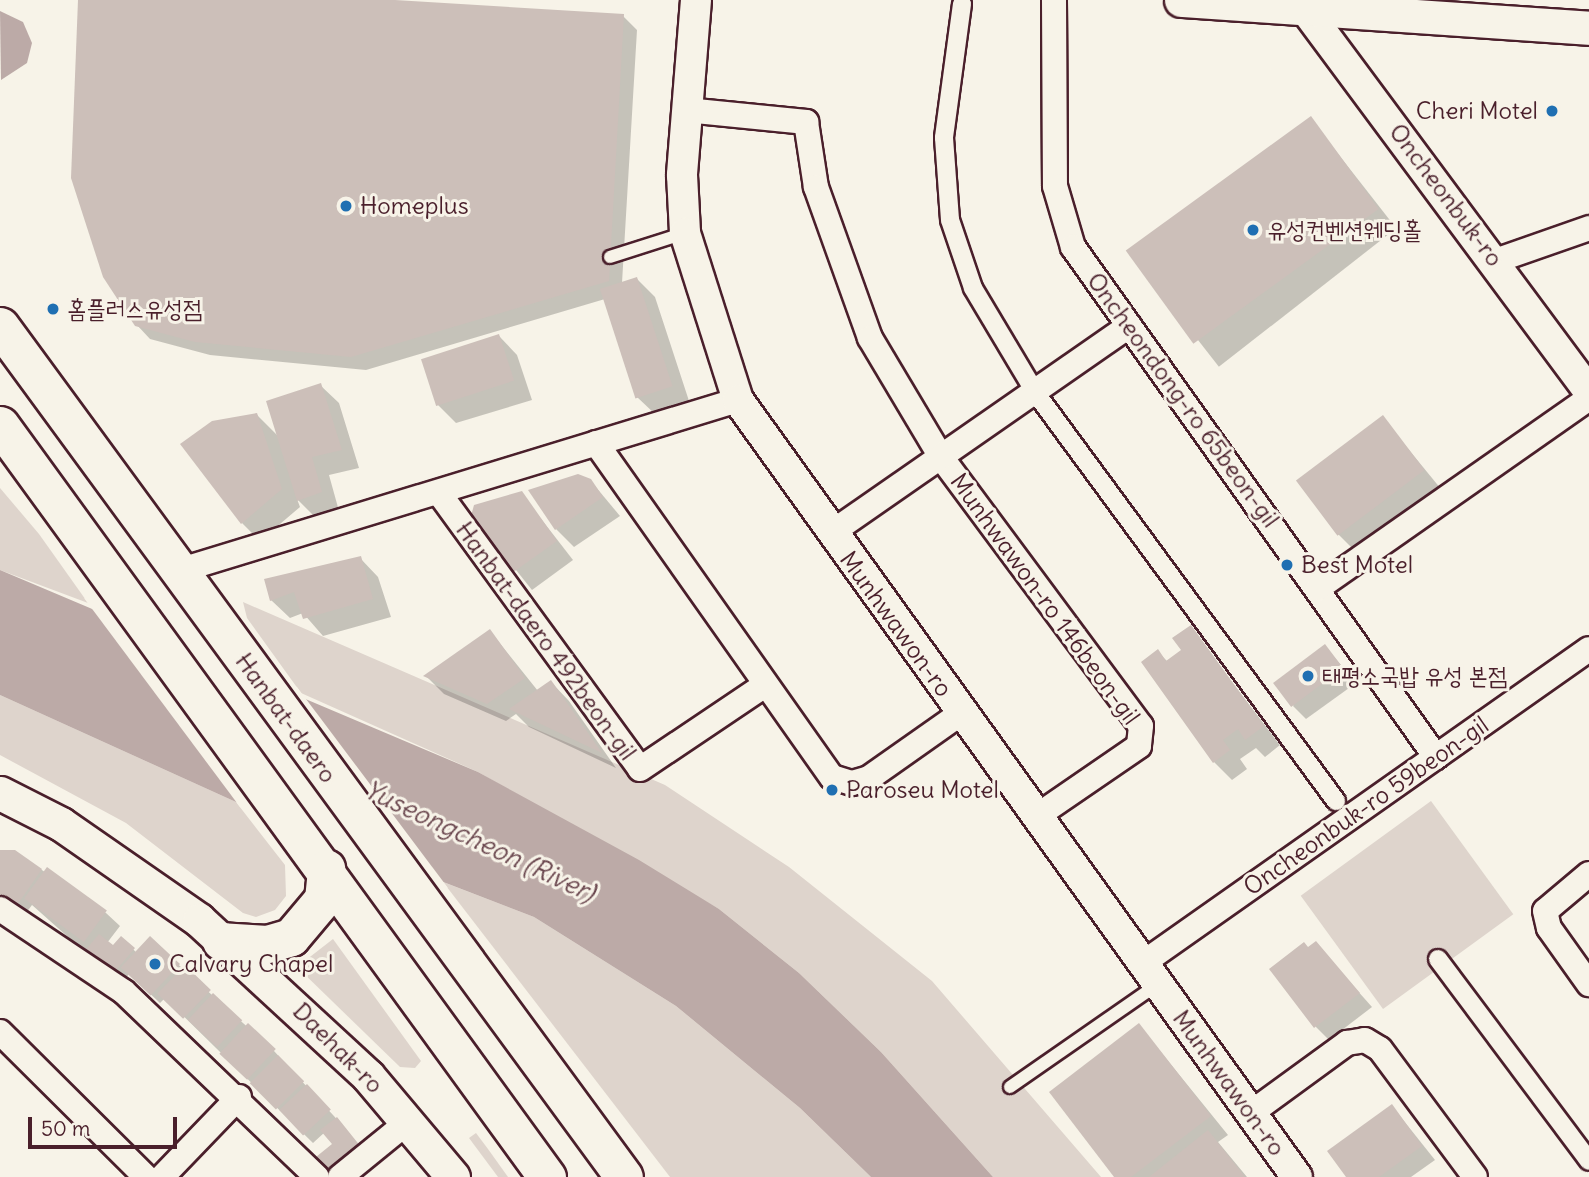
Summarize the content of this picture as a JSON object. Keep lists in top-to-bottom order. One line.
{"streets":{"main road":["Hanbat-daero","Daehak-ro"],"street":["Oncheonbuk-ro","Oncheondong-ro 65beon-gil","Munhwawon-ro 146beon-gil","Munhwawon-ro","Hanbat-daero 492beon-gil","Oncheonbuk-ro 59beon-gil"]},"crossings":[["Oncheondong-ro 65beon-gil","Munhwawon-ro 146beon-gil"],["Oncheondong-ro 65beon-gil","Oncheonbuk-ro 59beon-gil"],["Munhwawon-ro 146beon-gil","Munhwawon-ro"],["Munhwawon-ro","Hanbat-daero 492beon-gil"],["Munhwawon-ro","Oncheonbuk-ro 59beon-gil"],["Hanbat-daero 492beon-gil","Hanbat-daero"]],"water":["Yuseongcheon (River)"],"places":["Cheri Motel","Homeplus","유성컨벤션웨딩홀","홈플러스유성점","Best Motel","태평소국밥 유성 본점","Paroseu Motel","Calvary Chapel"],"scale_bar":"50 m"}
